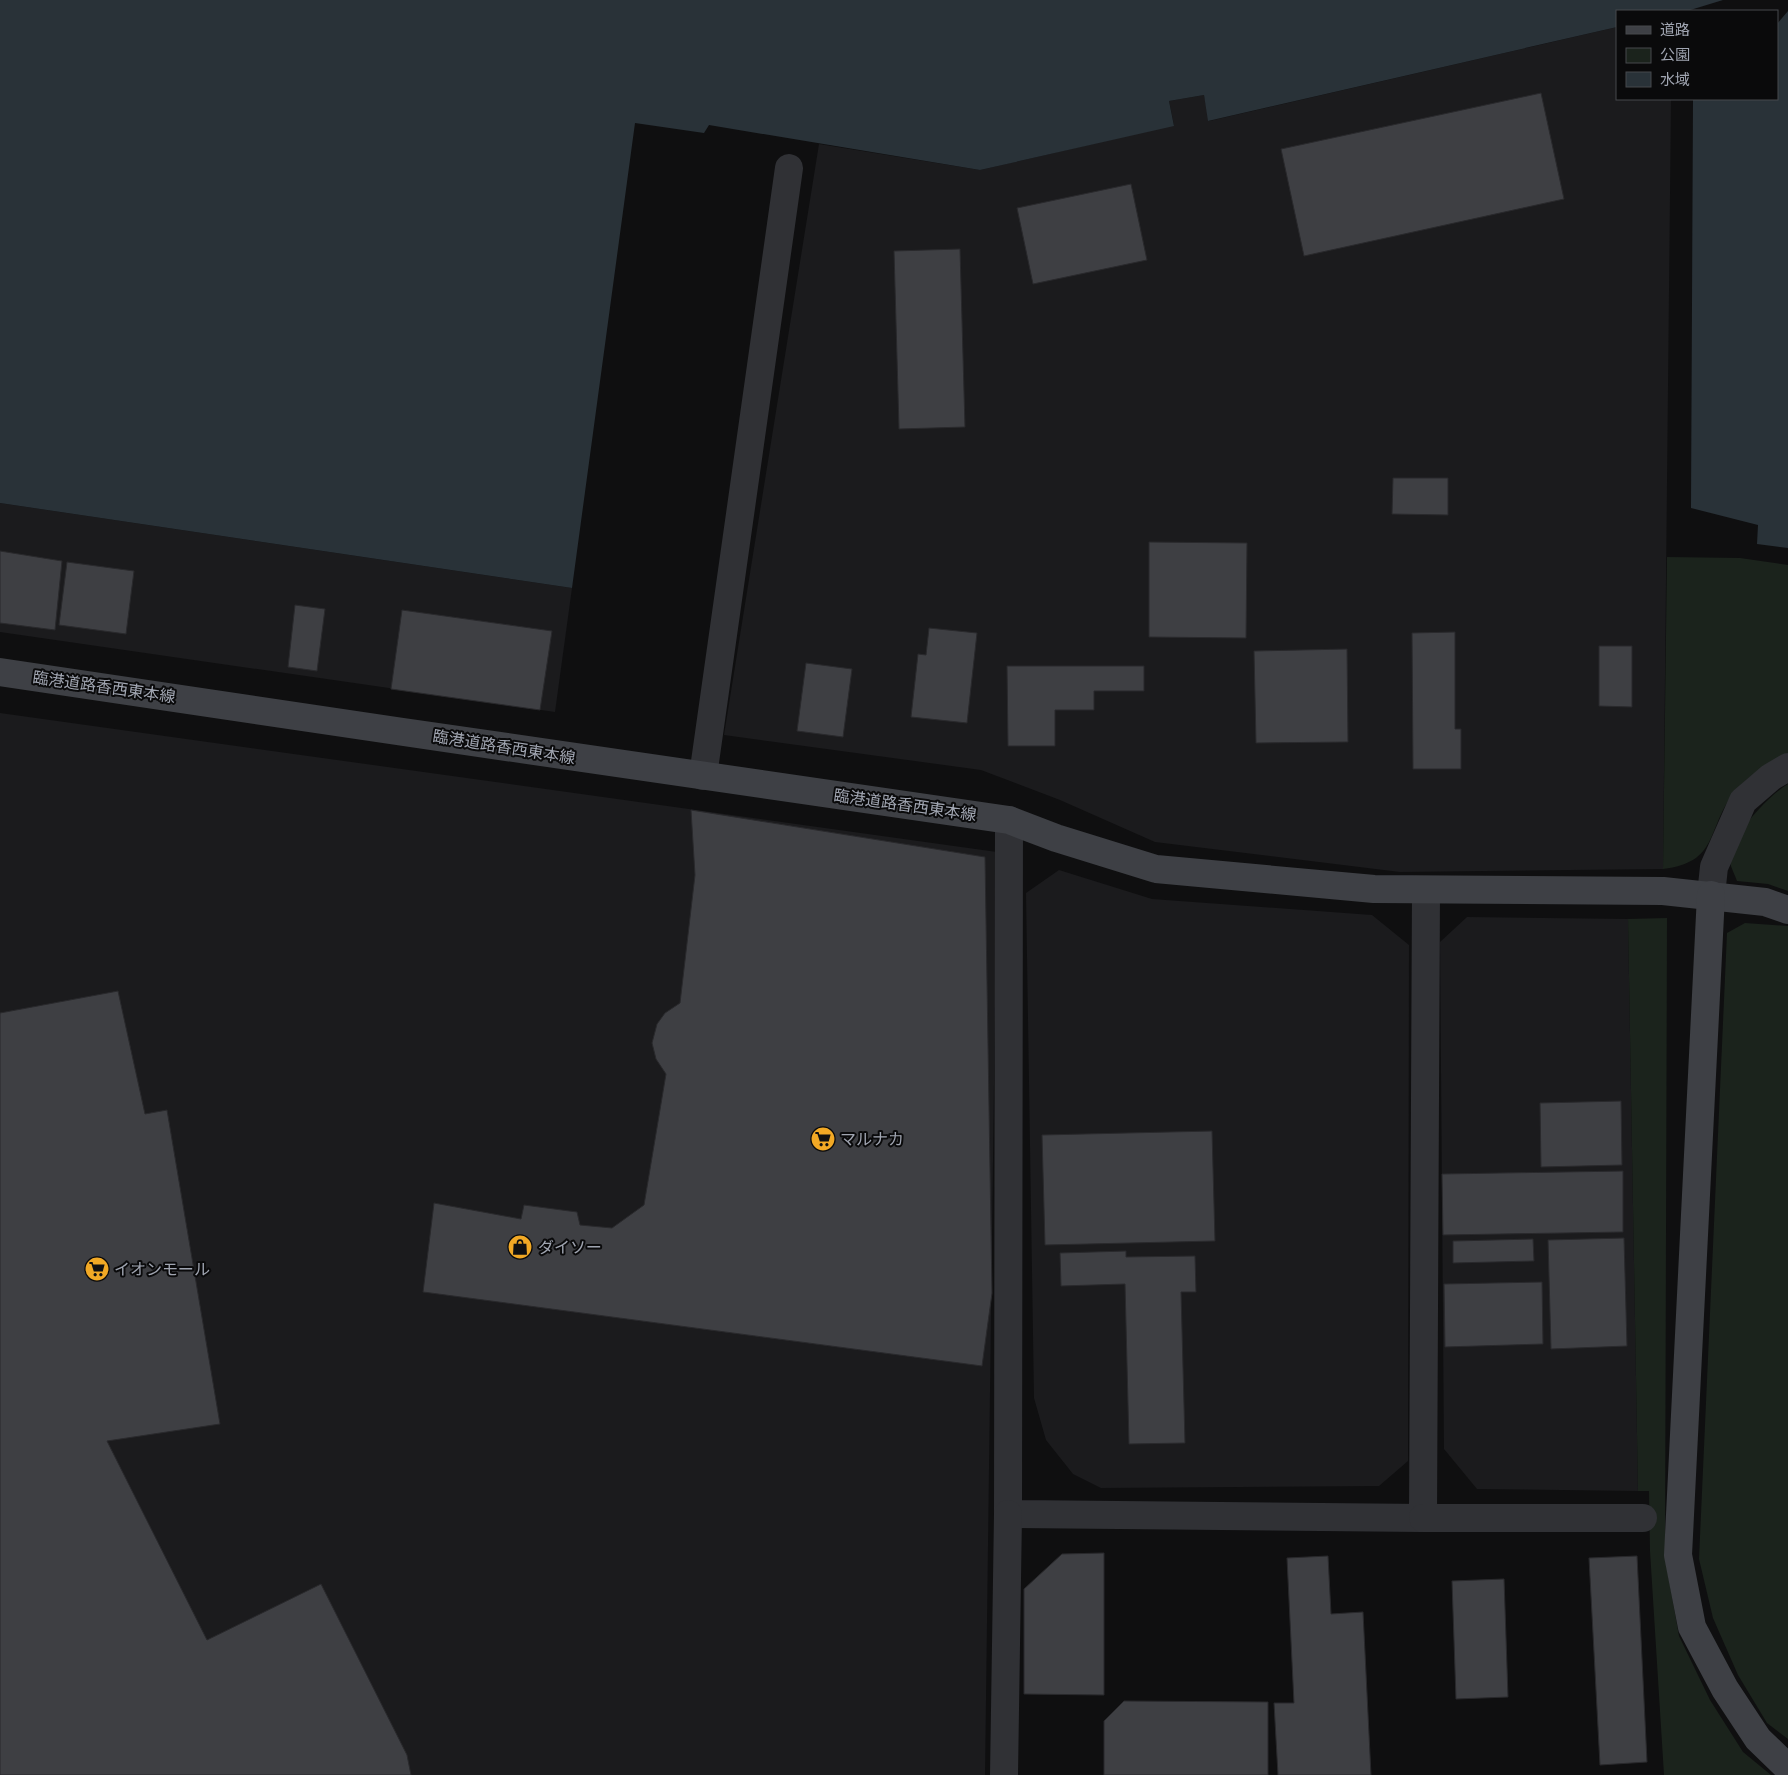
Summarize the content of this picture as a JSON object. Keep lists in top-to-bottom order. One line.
{"streets":{"street":["臨港道路香西東本線"]},"places":{"supermarket":["マルナカ","イオンモール"],"shop":["ダイソー"]},"legend":["道路","公園","水域"]}
